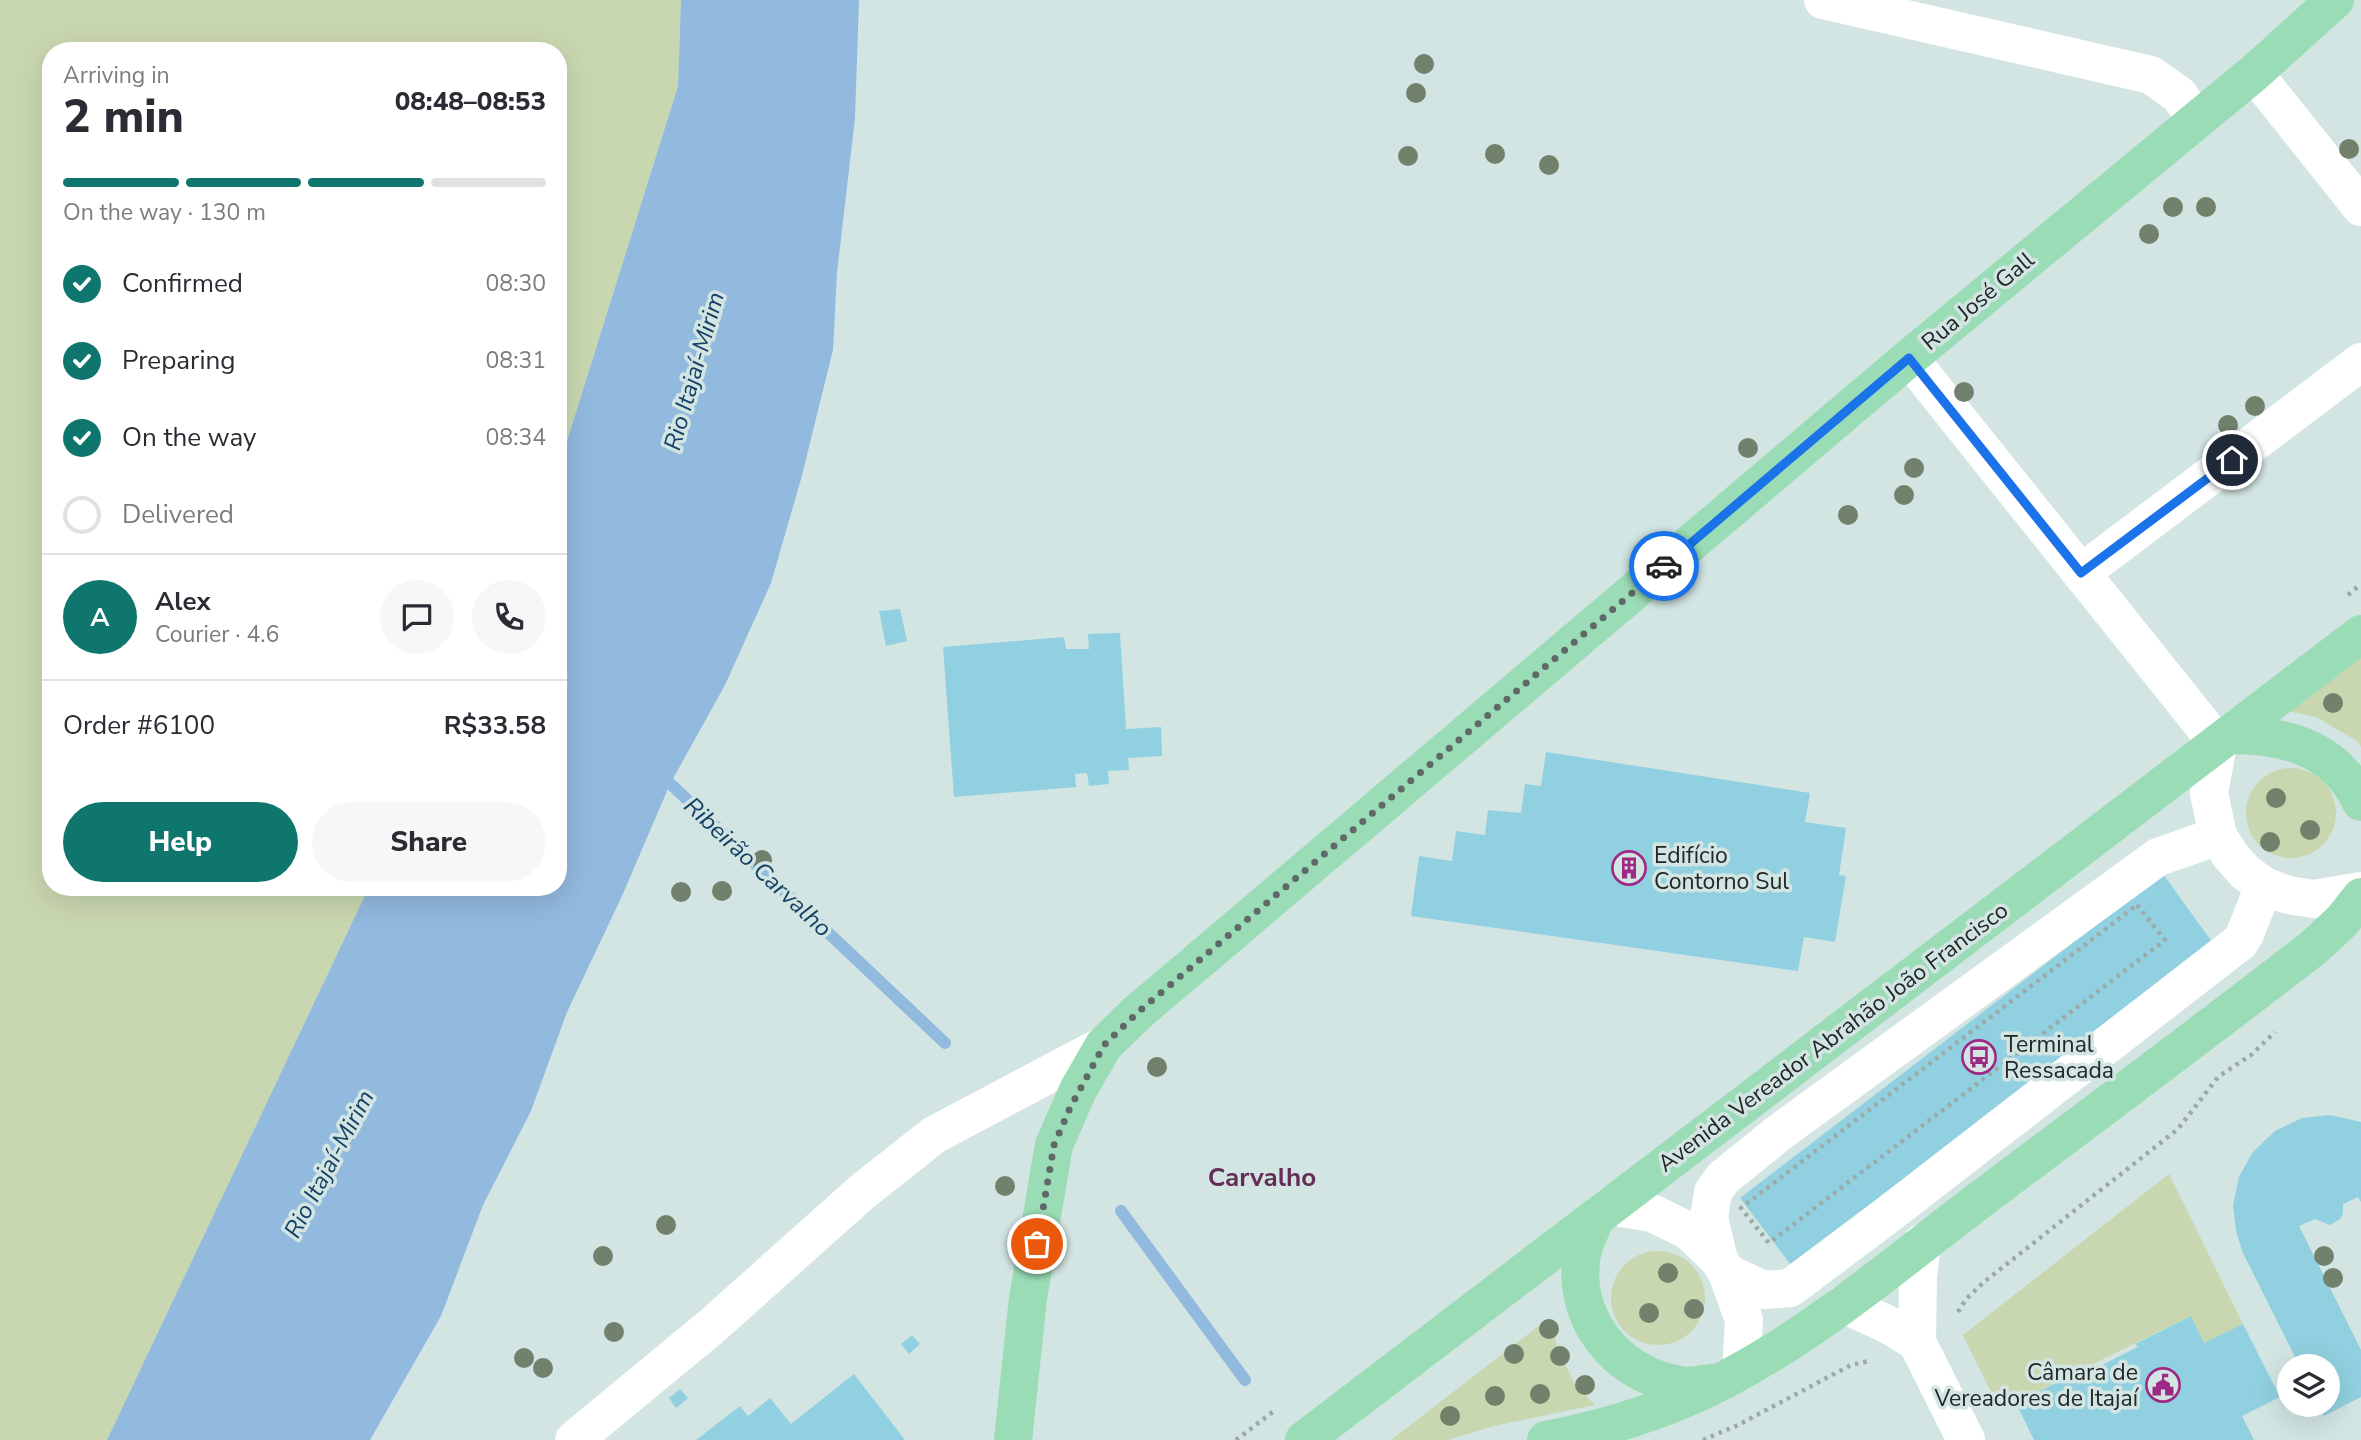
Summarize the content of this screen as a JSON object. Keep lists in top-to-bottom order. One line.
{"streets":{"main road":["Rua José Gall","Avenida Vereador Abrahão João Francisco"]},"districts":["Carvalho"],"water":["Rio Itajaí-Mirim","Ribeirão Carvalho"],"places":{"building":["Edifício Contorno Sul"],"bus stop":["Terminal Ressacada"],"public building":["Câmara de Vereadores de Itajaí"]},"page":{"heading":["2 min","Arriving in","08:48–08:53"],"panel":["Alex","Courier · 4.6","Order #6100","R$33.58"],"bar":"On the way · 130 m","list":[["Confirmed","08:30"],["Preparing","08:31"],["On the way","08:34"],"Delivered"],"round":"A","buttons":["Help","Share"]}}
